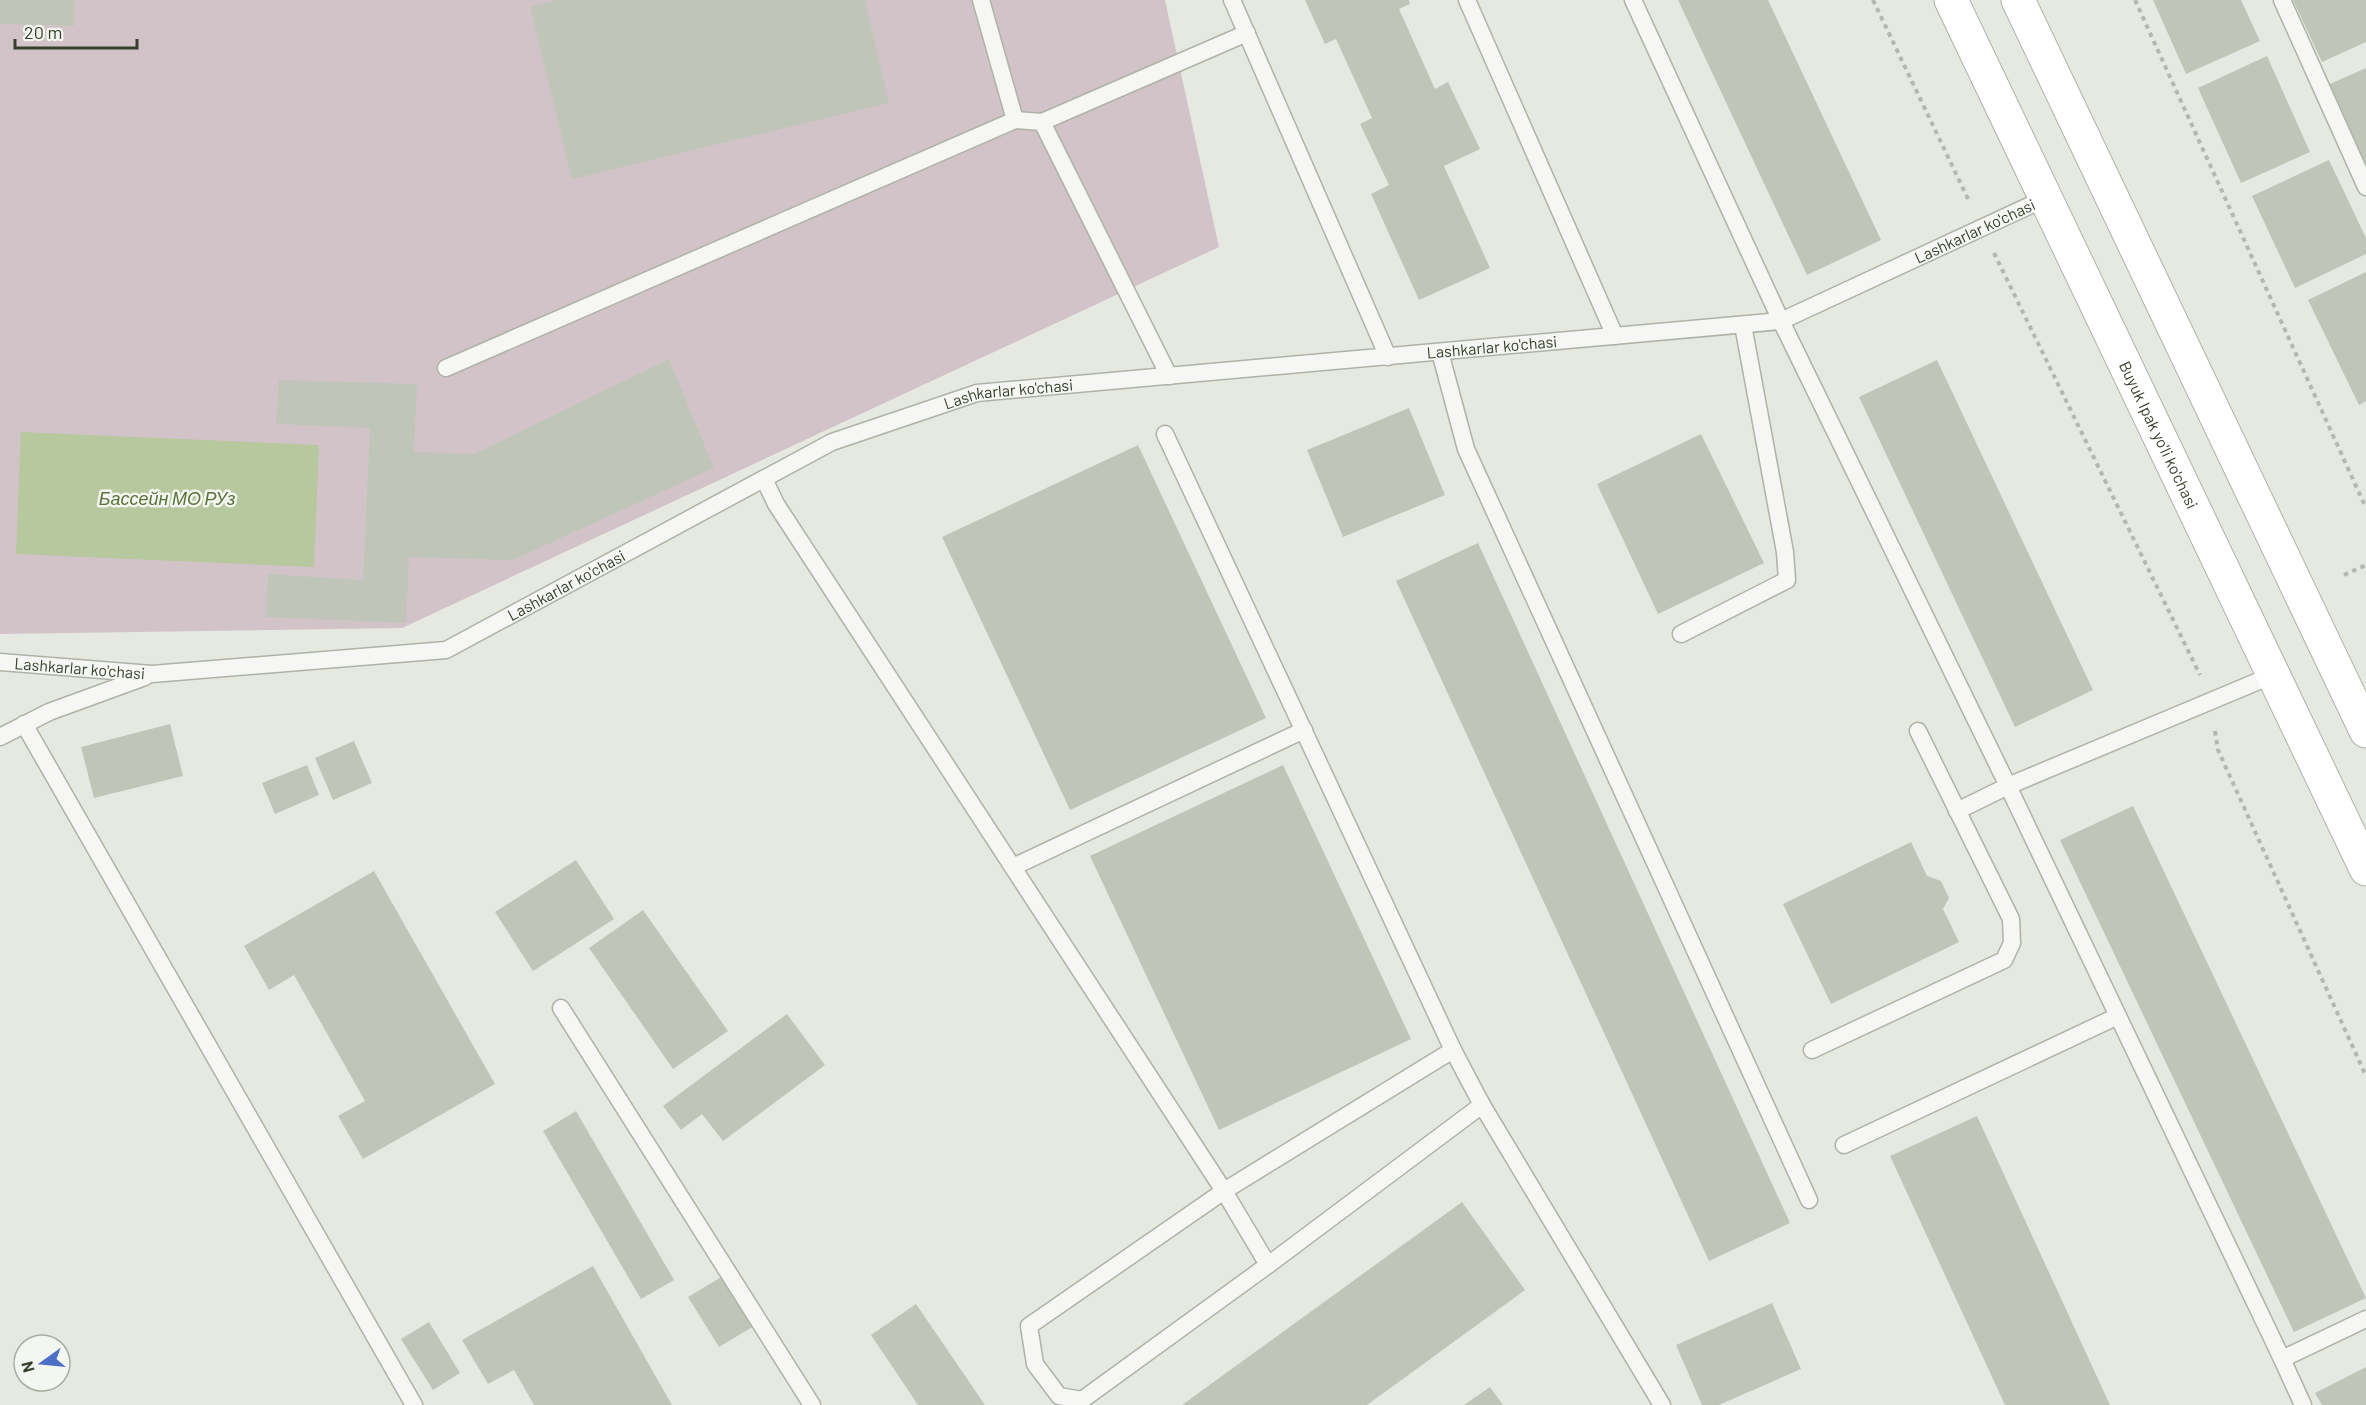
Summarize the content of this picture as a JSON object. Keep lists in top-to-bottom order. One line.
{"streets":{"main road":["Buyuk Ipak yo'li ko'chasi"],"lane":["Lashkarlar ko'chasi"]},"crossings":[["Lashkarlar ko'chasi","Buyuk Ipak yo'li ko'chasi"]],"water":["Бассейн МО РУз"],"scale_bar":"20 m","north":"left"}
